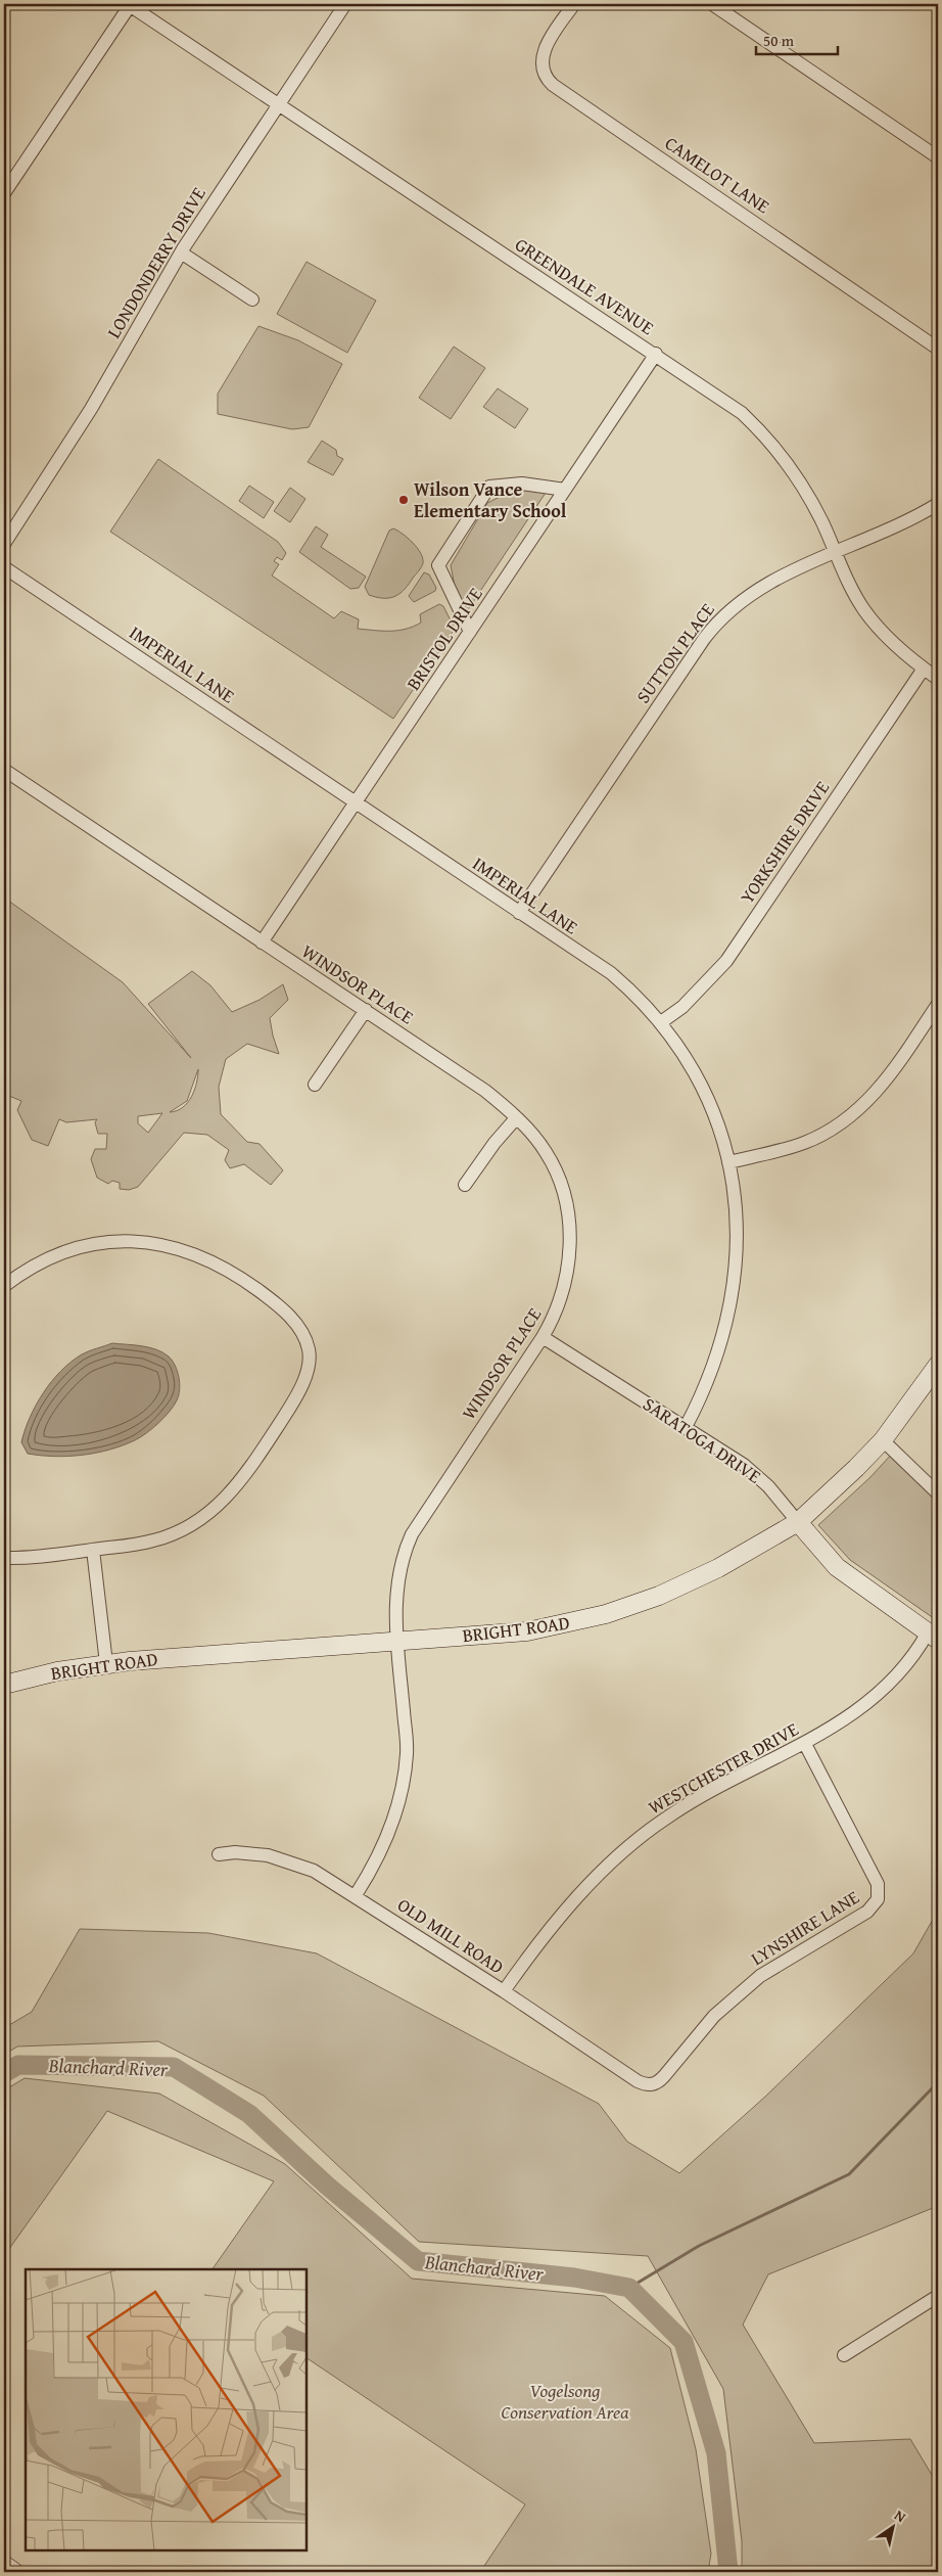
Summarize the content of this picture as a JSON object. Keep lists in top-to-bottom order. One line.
{"streets":{"main road":["SARATOGA DRIVE","BRIGHT ROAD"],"street":["CAMELOT LANE","LONDONDERRY DRIVE","GREENDALE AVENUE","BRISTOL DRIVE","SUTTON PLACE","IMPERIAL LANE","YORKSHIRE DRIVE","WINDSOR PLACE","WESTCHESTER DRIVE","LYNSHIRE LANE","OLD MILL ROAD"]},"crossings":[["LONDONDERRY DRIVE","GREENDALE AVENUE"],["GREENDALE AVENUE","BRISTOL DRIVE"],["GREENDALE AVENUE","SUTTON PLACE"],["GREENDALE AVENUE","YORKSHIRE DRIVE"],["BRISTOL DRIVE","IMPERIAL LANE"],["BRISTOL DRIVE","WINDSOR PLACE"],["SUTTON PLACE","IMPERIAL LANE"],["IMPERIAL LANE","YORKSHIRE DRIVE"],["IMPERIAL LANE","SARATOGA DRIVE"],["WINDSOR PLACE","SARATOGA DRIVE"],["WINDSOR PLACE","BRIGHT ROAD"],["WINDSOR PLACE","OLD MILL ROAD"],["SARATOGA DRIVE","BRIGHT ROAD"],["SARATOGA DRIVE","WESTCHESTER DRIVE"],["WESTCHESTER DRIVE","LYNSHIRE LANE"],["WESTCHESTER DRIVE","OLD MILL ROAD"],["LYNSHIRE LANE","OLD MILL ROAD"]],"water":["Blanchard River"],"parks":["Vogelsong Conservation Area"],"places":["Wilson Vance Elementary School"],"scale_bar":"50 m","north":"top right"}
